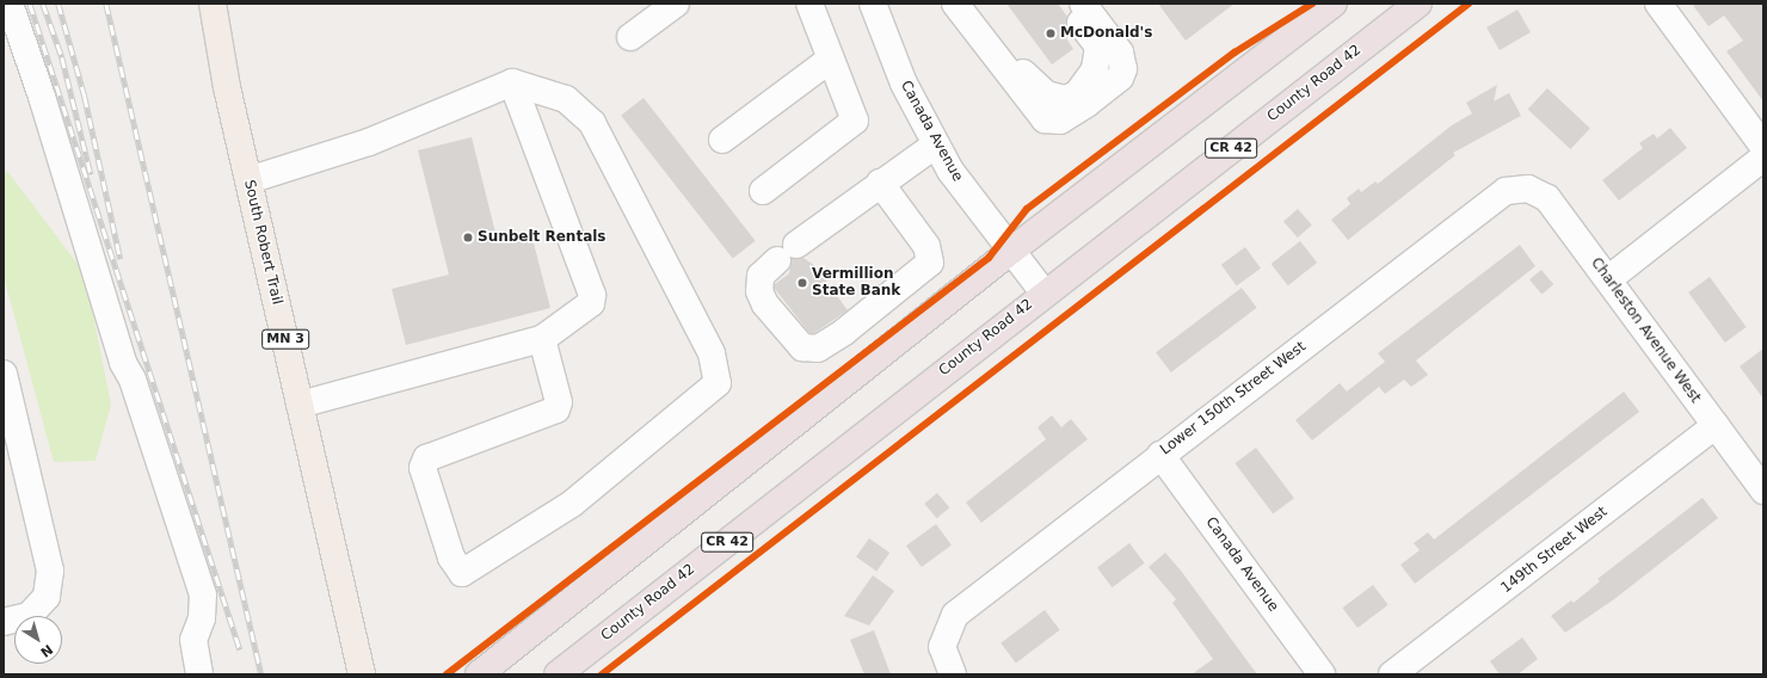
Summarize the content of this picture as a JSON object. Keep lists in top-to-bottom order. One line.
{"streets":{"highway":["County Road 42","CR 42"],"main road":["South Robert Trail","MN 3"],"street":["Canada Avenue","Charleston Avenue West","Lower 150th Street West","149th Street West"]},"crossings":[["County Road 42","Canada Avenue"],["Canada Avenue","Lower 150th Street West"],["Charleston Avenue West","Lower 150th Street West"],["Charleston Avenue West","149th Street West"]],"places":["McDonald's","Sunbelt Rentals","Vermillion State Bank"],"north":"bottom right"}
